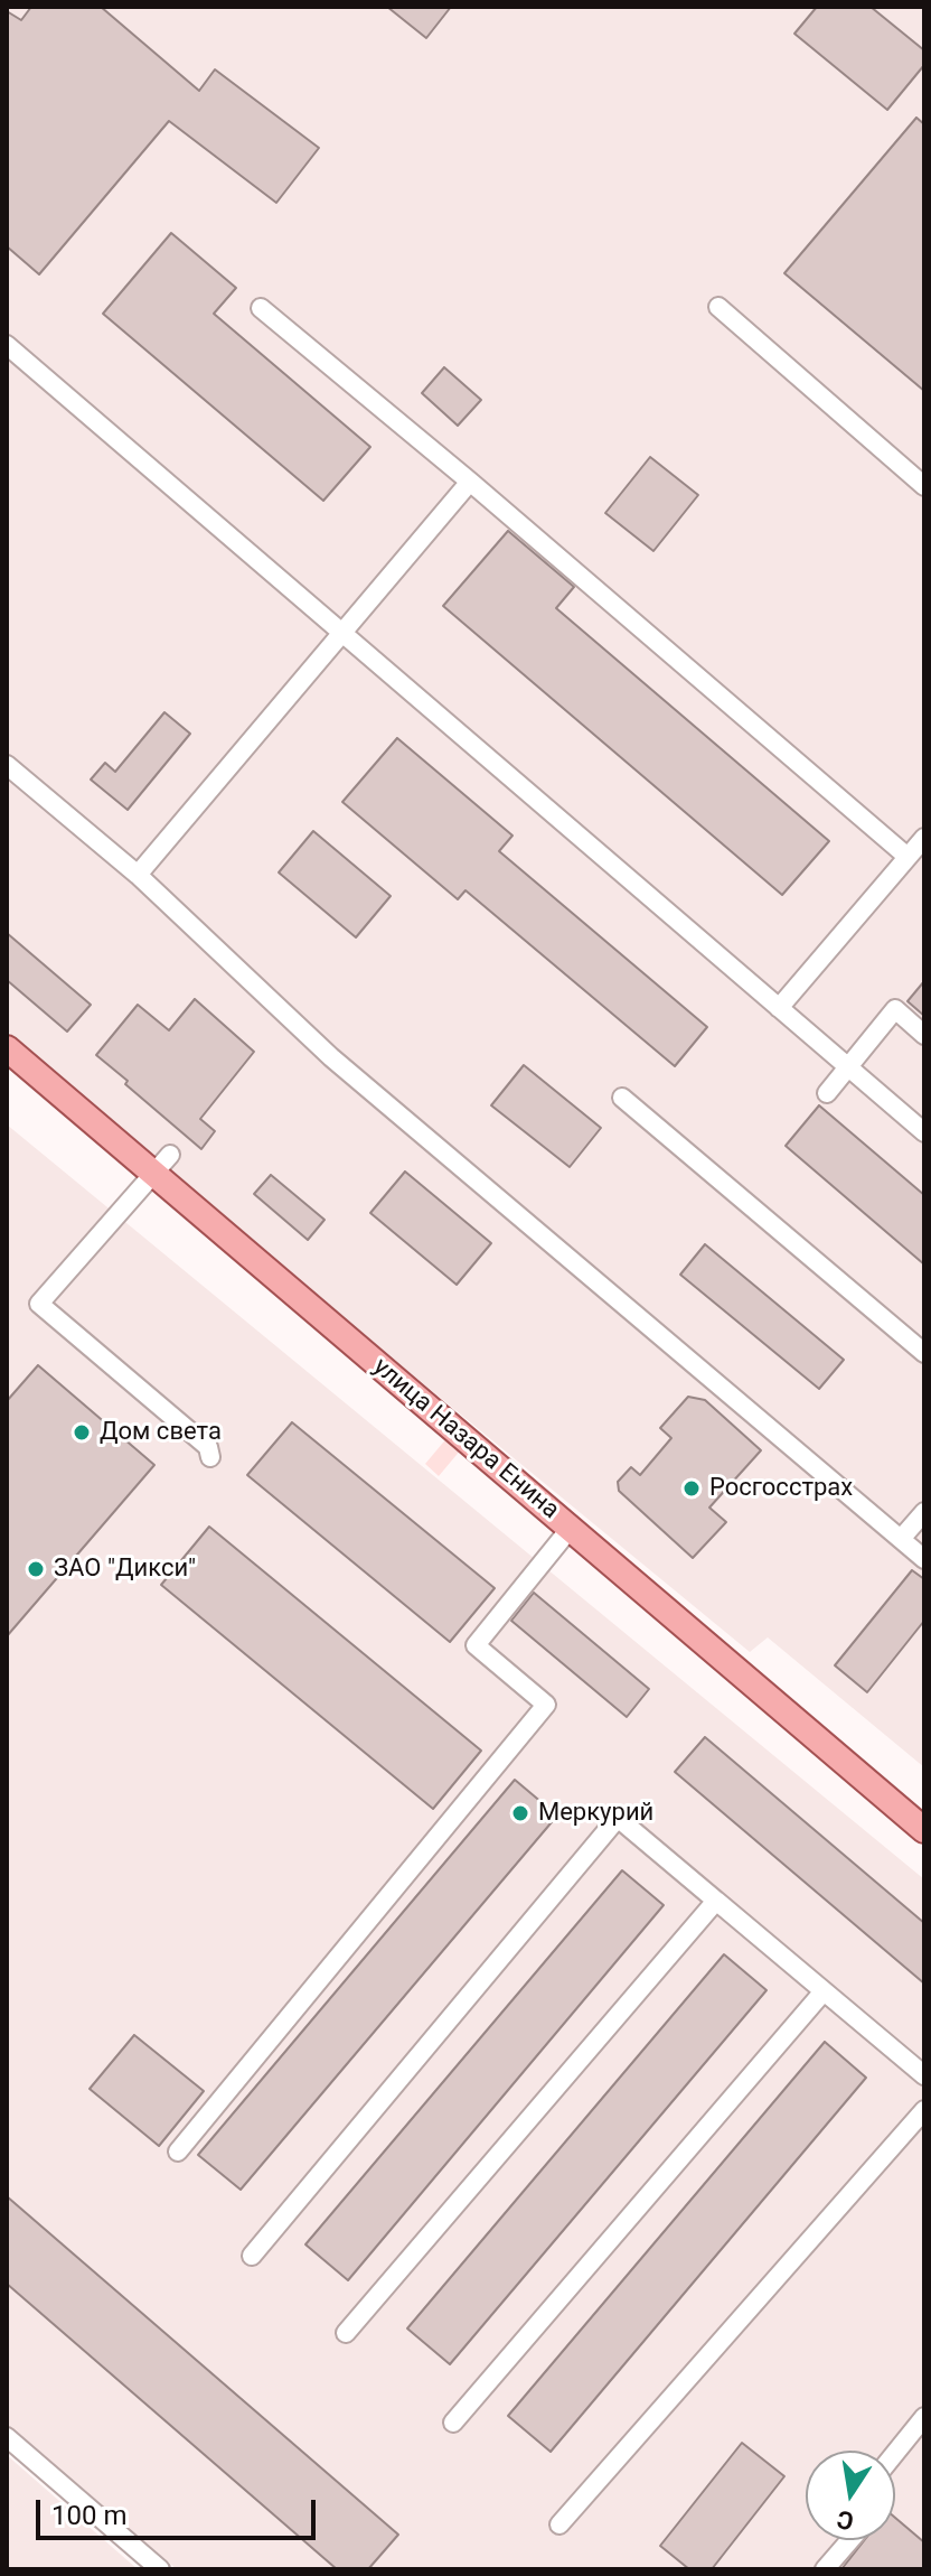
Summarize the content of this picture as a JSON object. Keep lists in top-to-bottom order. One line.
{"streets":{"main road":["улица Назара Енина"]},"places":["Дом света","Росгосстрах","ЗАО \"Дикси\"","Меркурий"],"scale_bar":"100 m","north":"bottom"}
